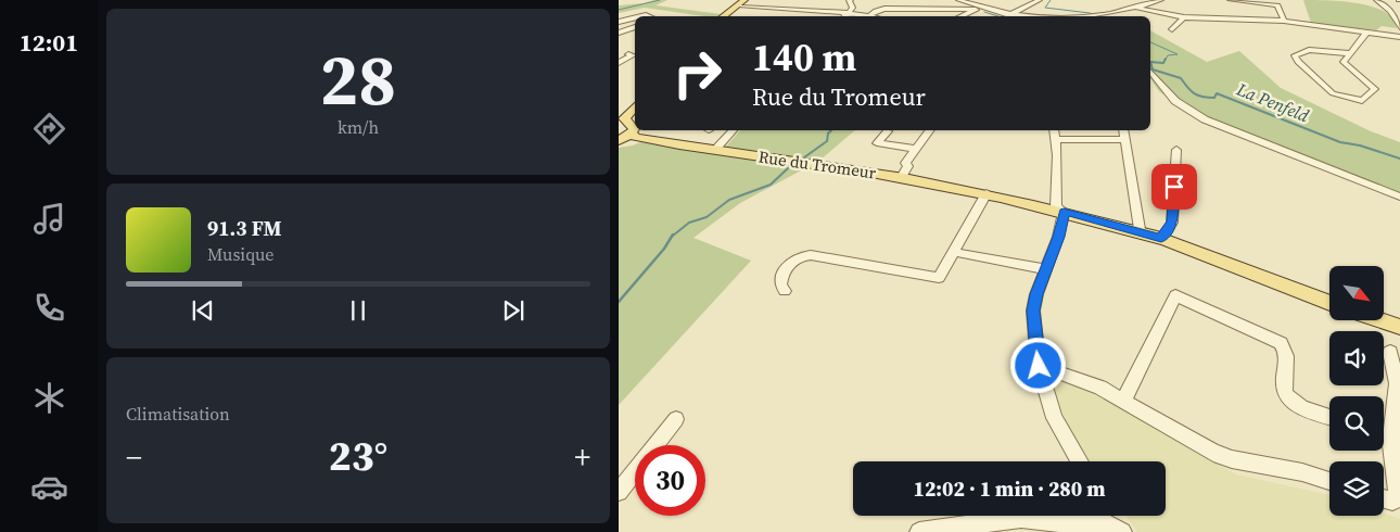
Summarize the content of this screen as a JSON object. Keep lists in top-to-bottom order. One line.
{"streets":{"main road":["Rue du Tromeur"]},"water":["La Penfeld"],"north":"bottom right","page":{"tabs":"12:01","tile":[["28","km/h"],"Climatisation"],"turn":["140 m","Rue du Tromeur"],"song":["91.3 FM","Musique"],"heat":["−","23°","+"],"limit":"30","trip":"12:02 · 1 min · 280 m"}}
